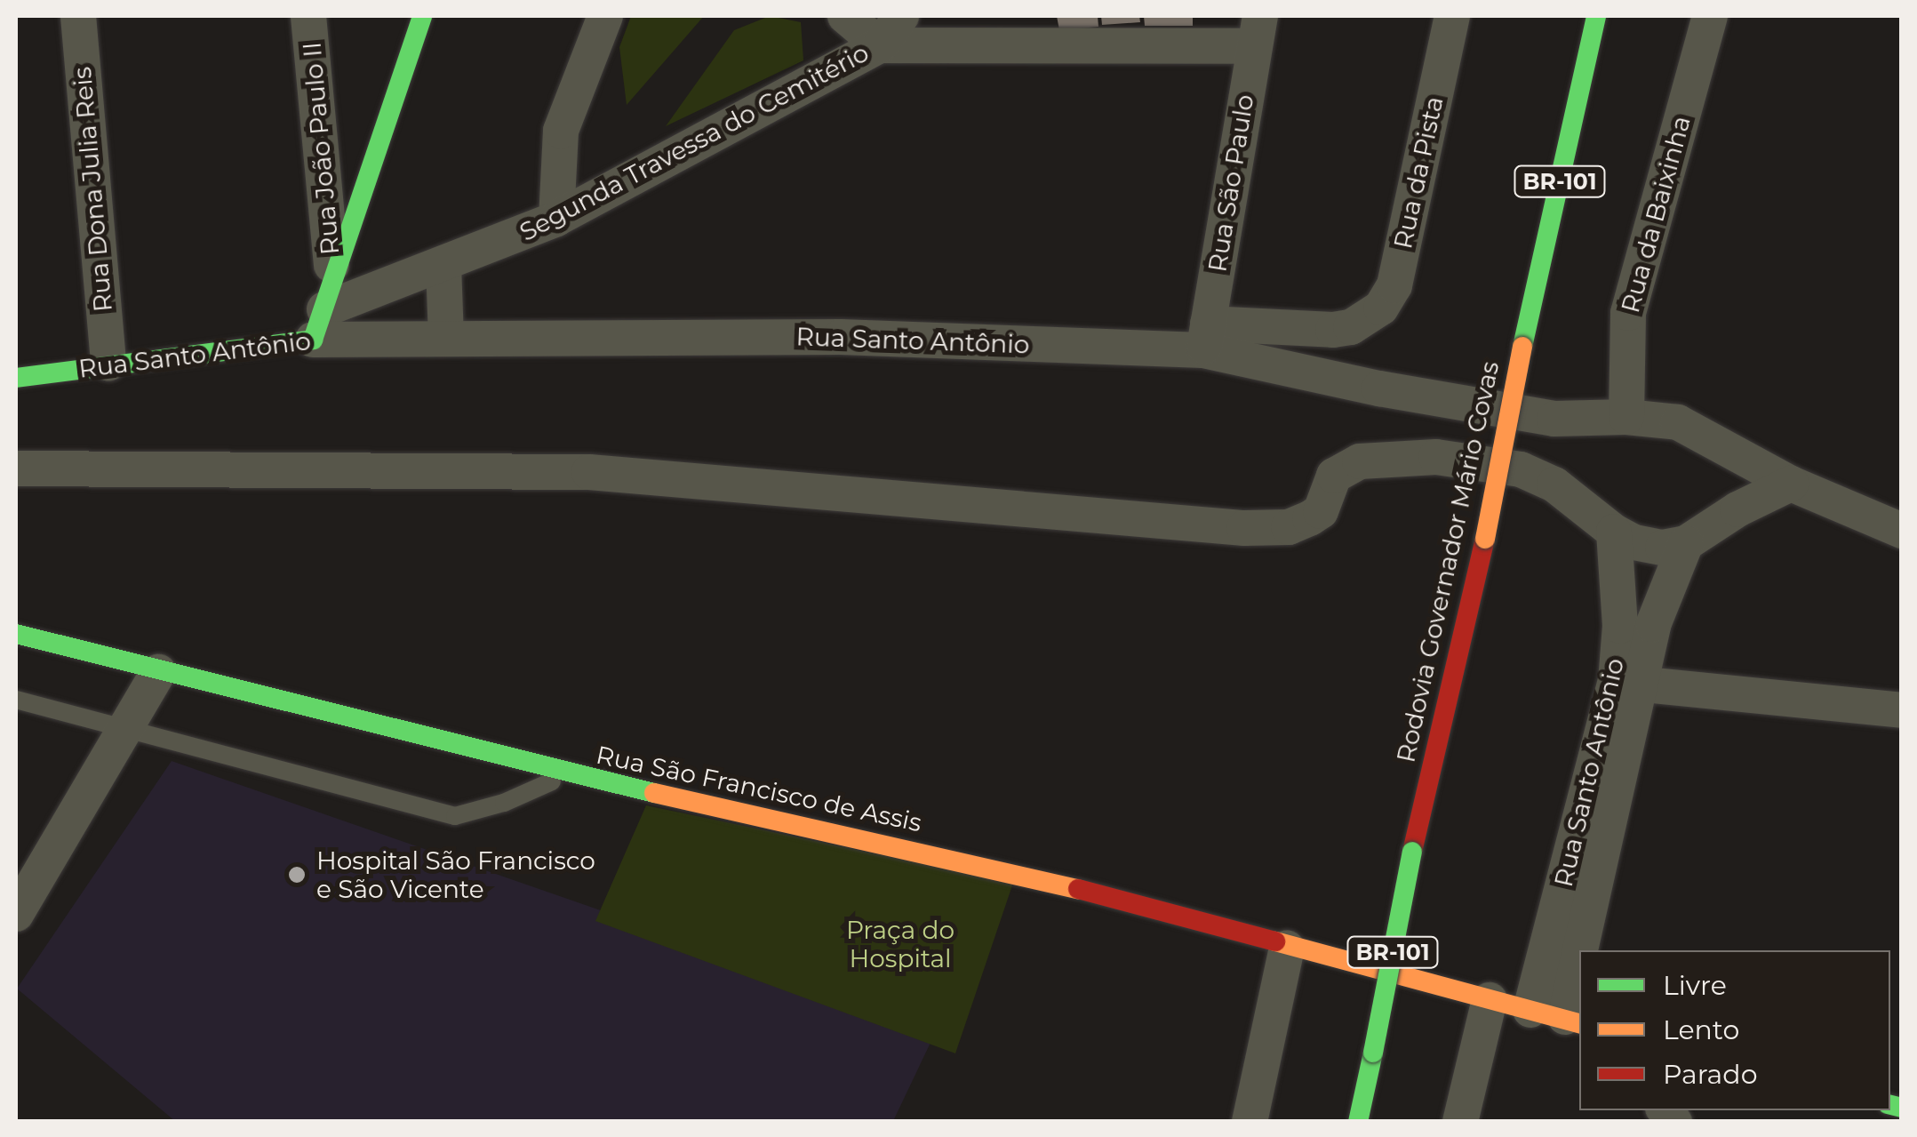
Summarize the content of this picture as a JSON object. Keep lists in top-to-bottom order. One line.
{"streets":{"main road":["BR-101","Rua Santo Antônio","Rodovia Governador Mário Covas","Rua São Francisco de Assis"],"street":["Segunda Travessa do Cemitério","Rua João Paulo II","Rua da Pista","Rua São Paulo","Rua Dona Julia Reis","Rua da Baixinha"]},"crossings":[["Segunda Travessa do Cemitério","Rua João Paulo II"],["Segunda Travessa do Cemitério","Rua Santo Antônio"],["Rua João Paulo II","Rua Santo Antônio"],["Rua da Pista","Rua Santo Antônio"],["Rua São Paulo","Rua Santo Antônio"],["Rua Dona Julia Reis","Rua Santo Antônio"],["Rua da Baixinha","Rua Santo Antônio"],["Rua Santo Antônio","Rua São Francisco de Assis"]],"parks":["Praça do Hospital"],"places":["Hospital São Francisco e São Vicente"],"legend":["Livre","Lento","Parado"]}
